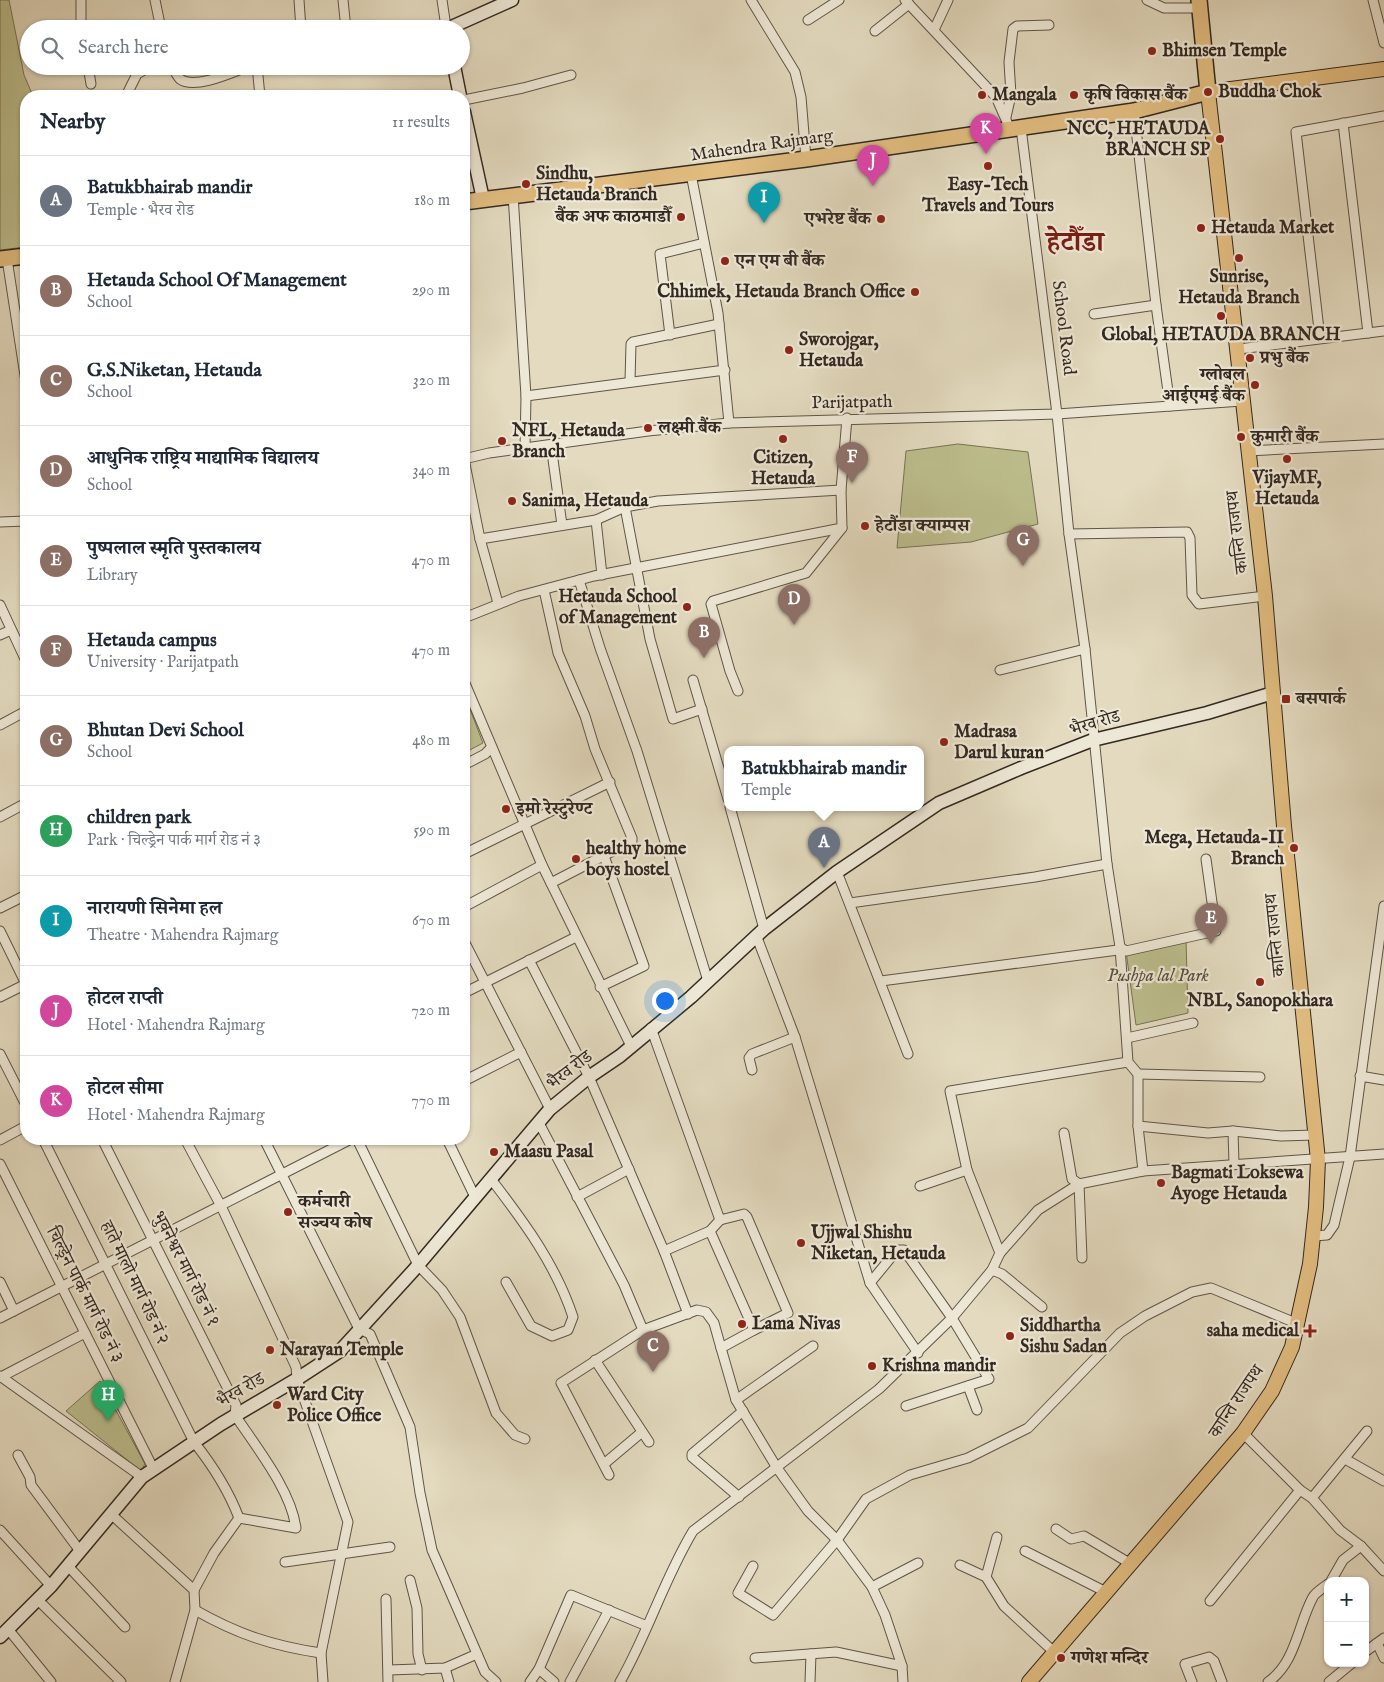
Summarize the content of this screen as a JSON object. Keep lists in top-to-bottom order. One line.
{"streets":{"highway":["Mahendra Rajmarg"],"main road":["कान्ति राजपथ","भैरव रोड"],"street":["School Road","Parijatpath","भुवनेश्वर मार्ग रोड नं १","हाते मालो मार्ग रोड नं २","चिल्ड्रेन पार्क मार्ग रोड नं ३"]},"crossings":[["Mahendra Rajmarg","School Road"],["Mahendra Rajmarg","कान्ति राजपथ"],["School Road","Parijatpath"],["School Road","भैरव रोड"],["Parijatpath","कान्ति राजपथ"],["कान्ति राजपथ","भैरव रोड"],["भैरव रोड","भुवनेश्वर मार्ग रोड नं १"],["भैरव रोड","हाते मालो मार्ग रोड नं २"],["भैरव रोड","चिल्ड्रेन पार्क मार्ग रोड नं ३"]],"districts":["हेटौँडा"],"parks":["Pushpa lal Park"],"places":{"other":["Bhimsen Temple","Buddha Chok","Mangala","कृषि विकास बैंक","NCC, HETAUDA BRANCH SP","Easy-Tech Travels and Tours","Sindhu, Hetauda Branch","बैंक अफ काठमाडौँ","एभरेष्ट बैंक","Hetauda Market","Sunrise, Hetauda Branch","एन एम बी बैंक","Chhimek, Hetauda Branch Office","Global, HETAUDA BRANCH","Sworojgar, Hetauda","प्रभु बैंक","ग्लोबल आईएमई बैंक","लक्ष्मी बैंक","कुमारी बैंक","Citizen, Hetauda","NFL, Hetauda Branch","VijayMF, Hetauda","Sanima, Hetauda","हेटौंडा क्याम्पस","Hetauda School of Management","Madrasa Darul kuran","इमो रेस्टुरेण्ट","Mega, Hetauda-II Branch","healthy home boys hostel","NBL, Sanopokhara","Maasu Pasal","Bagmati Loksewa Ayoge Hetauda","कर्मचारी सञ्चय कोष","Ujjwal Shishu Niketan, Hetauda","Lama Nivas","Siddhartha Sishu Sadan","Narayan Temple","Krishna mandir","Ward City Police Office","गणेश मन्दिर"],"transit":["बसपार्क"],"health":["saha medical"]},"page":{"search":"Search here","heading":["Nearby","11 results"],"pins":["K","J","I","F","G","D","B","A","E","C","H"],"list":[{"mark":"A","name":"Batukbhairab mandir","note":"Temple · भैरव रोड","value":"180 m"},{"mark":"B","name":"Hetauda School Of Management","note":"School","value":"290 m"},{"mark":"C","name":"G.S.Niketan, Hetauda","note":"School","value":"320 m"},{"mark":"D","name":"आधुनिक राष्ट्रिय माद्यामिक विद्यालय","note":"School","value":"340 m"},{"mark":"E","name":"पुष्पलाल स्मृति पुस्तकालय","note":"Library","value":"470 m"},{"mark":"F","name":"Hetauda campus","note":"University · Parijatpath","value":"470 m"},{"mark":"G","name":"Bhutan Devi School","note":"School","value":"480 m"},{"mark":"H","name":"children park","note":"Park · चिल्ड्रेन पार्क मार्ग रोड नं ३","value":"590 m"},{"mark":"I","name":"नारायणी सिनेमा हल","note":"Theatre · Mahendra Rajmarg","value":"670 m"},{"mark":"J","name":"होटल राप्ती","note":"Hotel · Mahendra Rajmarg","value":"720 m"},{"mark":"K","name":"होटल सीमा","note":"Hotel · Mahendra Rajmarg","value":"770 m"}],"popup":["Batukbhairab mandir","Temple"],"map_buttons":["+","−"]}}
